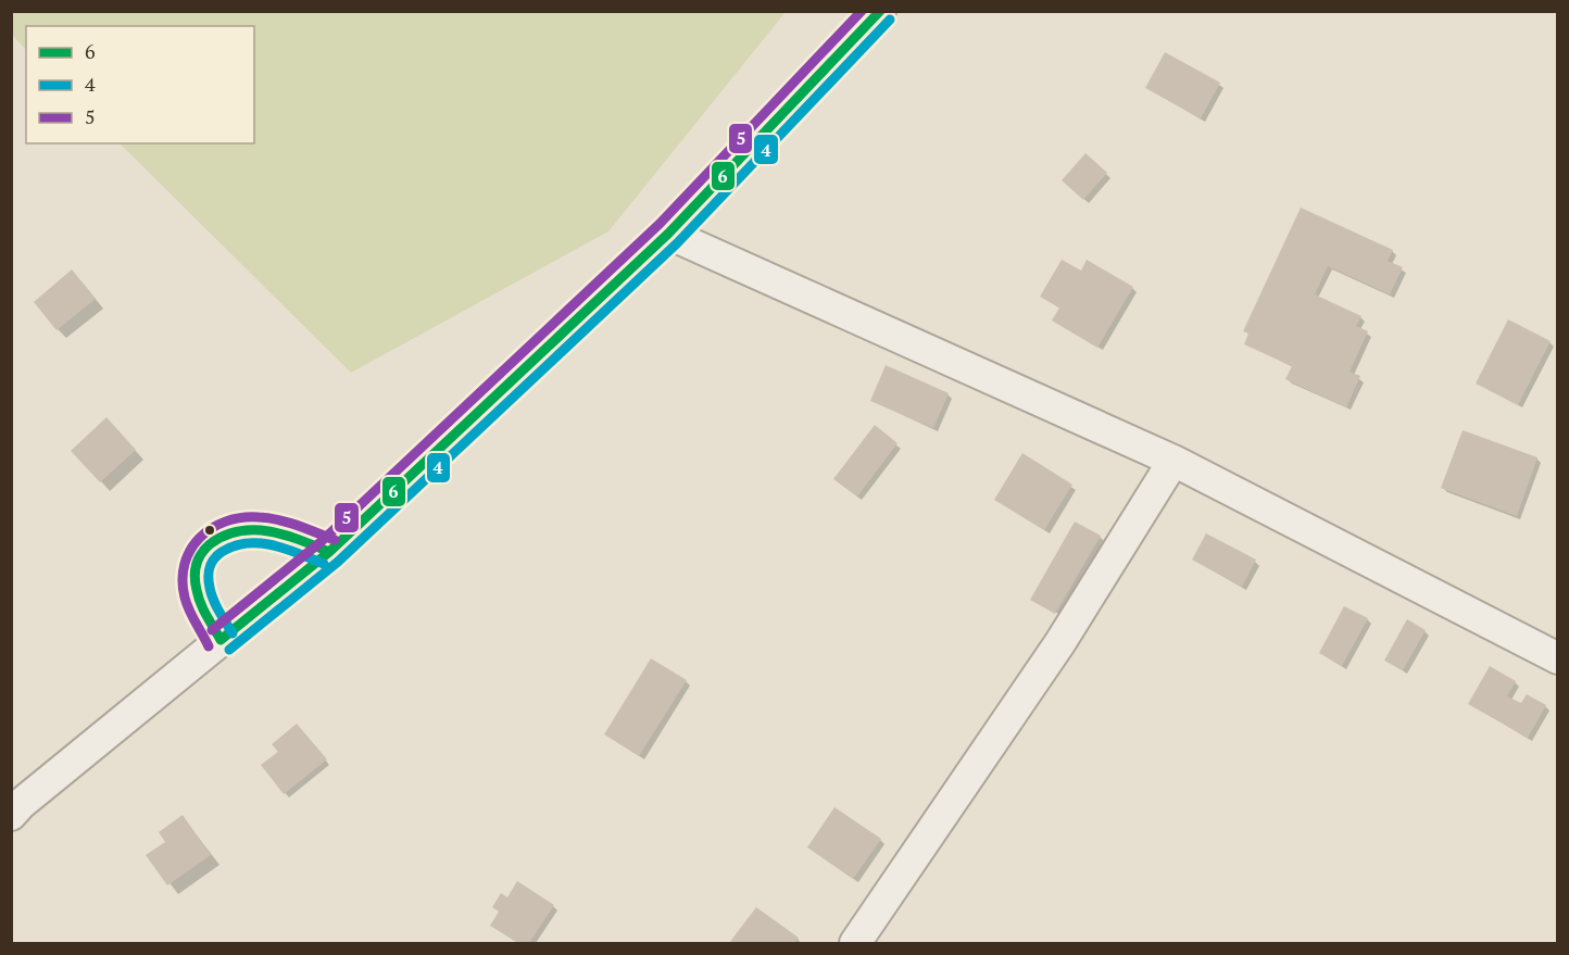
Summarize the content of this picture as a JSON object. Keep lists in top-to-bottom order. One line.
{"lines":["transit line 6","transit line 5","transit line 4"],"legend":["6","4","5"]}
